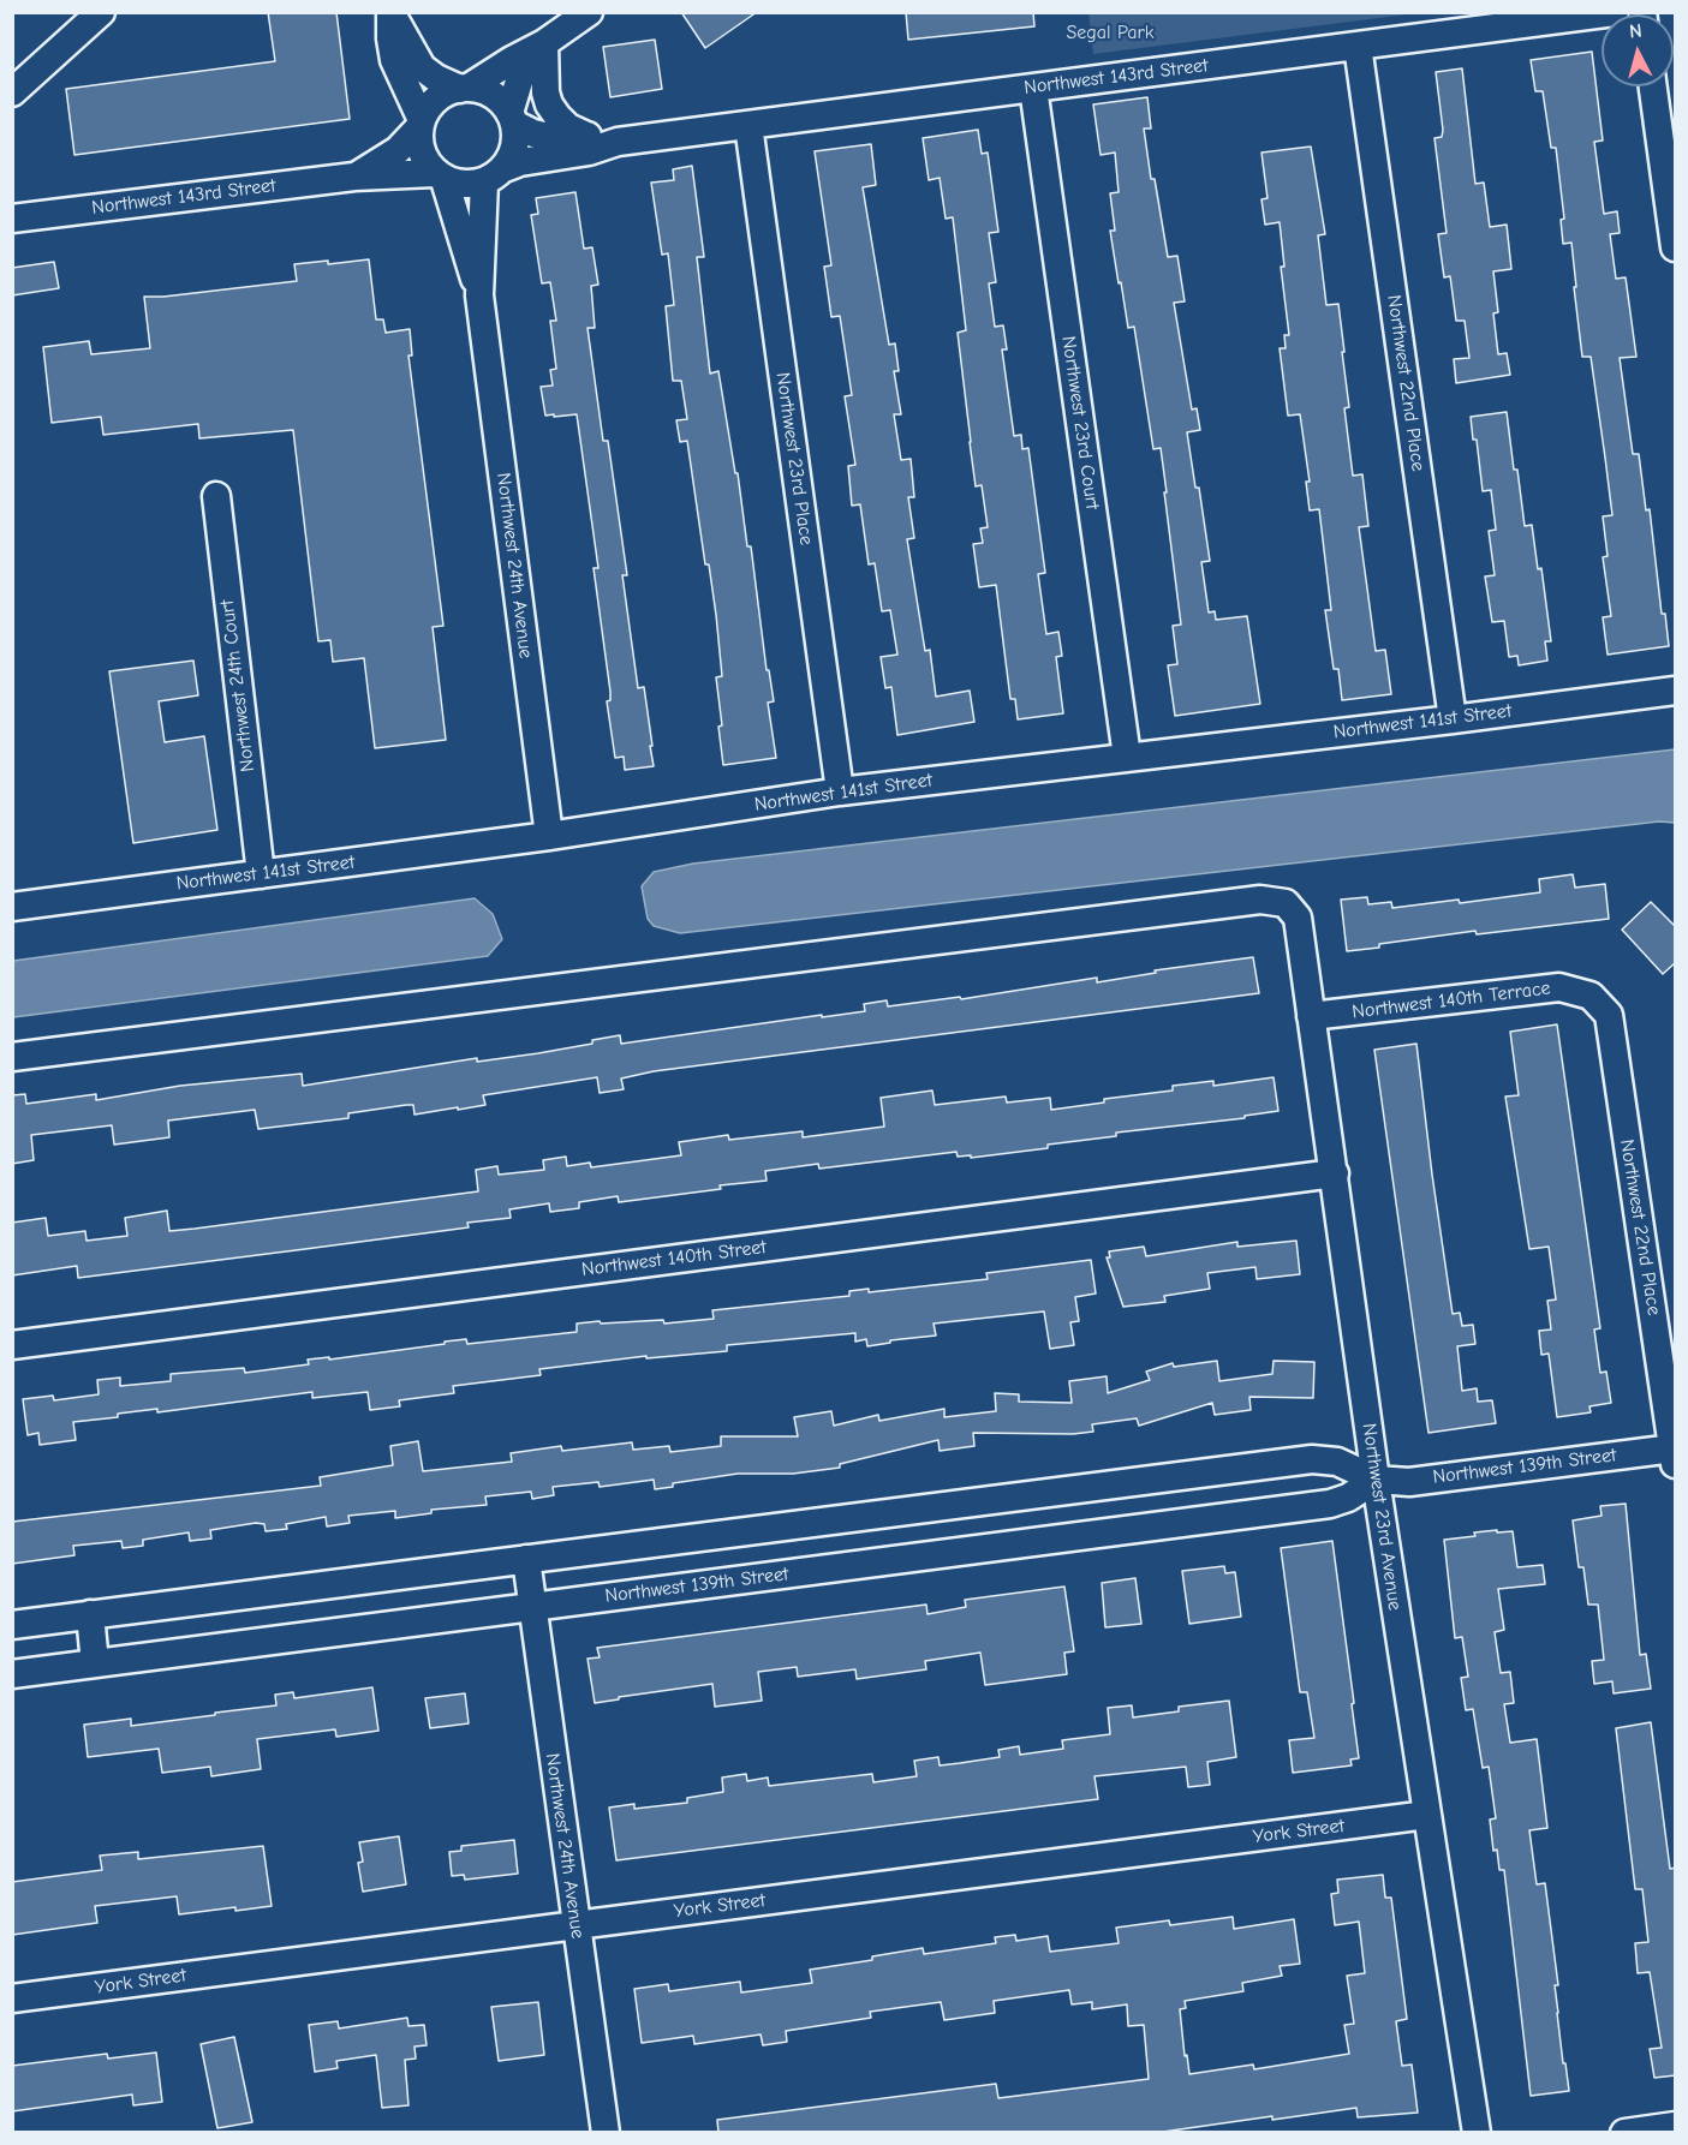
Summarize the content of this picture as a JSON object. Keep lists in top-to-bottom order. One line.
{"streets":{"street":["Northwest 143rd Street","Northwest 22nd Place","Northwest 23rd Court","Northwest 23rd Place","Northwest 24th Avenue","Northwest 24th Court","Northwest 141st Street","Northwest 140th Terrace","Northwest 140th Street","Northwest 139th Street","Northwest 23rd Avenue","York Street"]},"crossings":[["Northwest 143rd Street","Northwest 22nd Place"],["Northwest 143rd Street","Northwest 23rd Court"],["Northwest 143rd Street","Northwest 23rd Place"],["Northwest 143rd Street","Northwest 24th Avenue"],["Northwest 22nd Place","Northwest 141st Street"],["Northwest 22nd Place","Northwest 140th Terrace"],["Northwest 22nd Place","Northwest 139th Street"],["Northwest 23rd Court","Northwest 141st Street"],["Northwest 23rd Place","Northwest 141st Street"],["Northwest 24th Avenue","Northwest 141st Street"],["Northwest 24th Avenue","Northwest 139th Street"],["Northwest 24th Avenue","York Street"],["Northwest 24th Court","Northwest 141st Street"],["Northwest 140th Terrace","Northwest 23rd Avenue"],["Northwest 140th Street","Northwest 23rd Avenue"],["Northwest 139th Street","Northwest 23rd Avenue"],["Northwest 23rd Avenue","York Street"]],"parks":["Segal Park"],"north":"top"}
